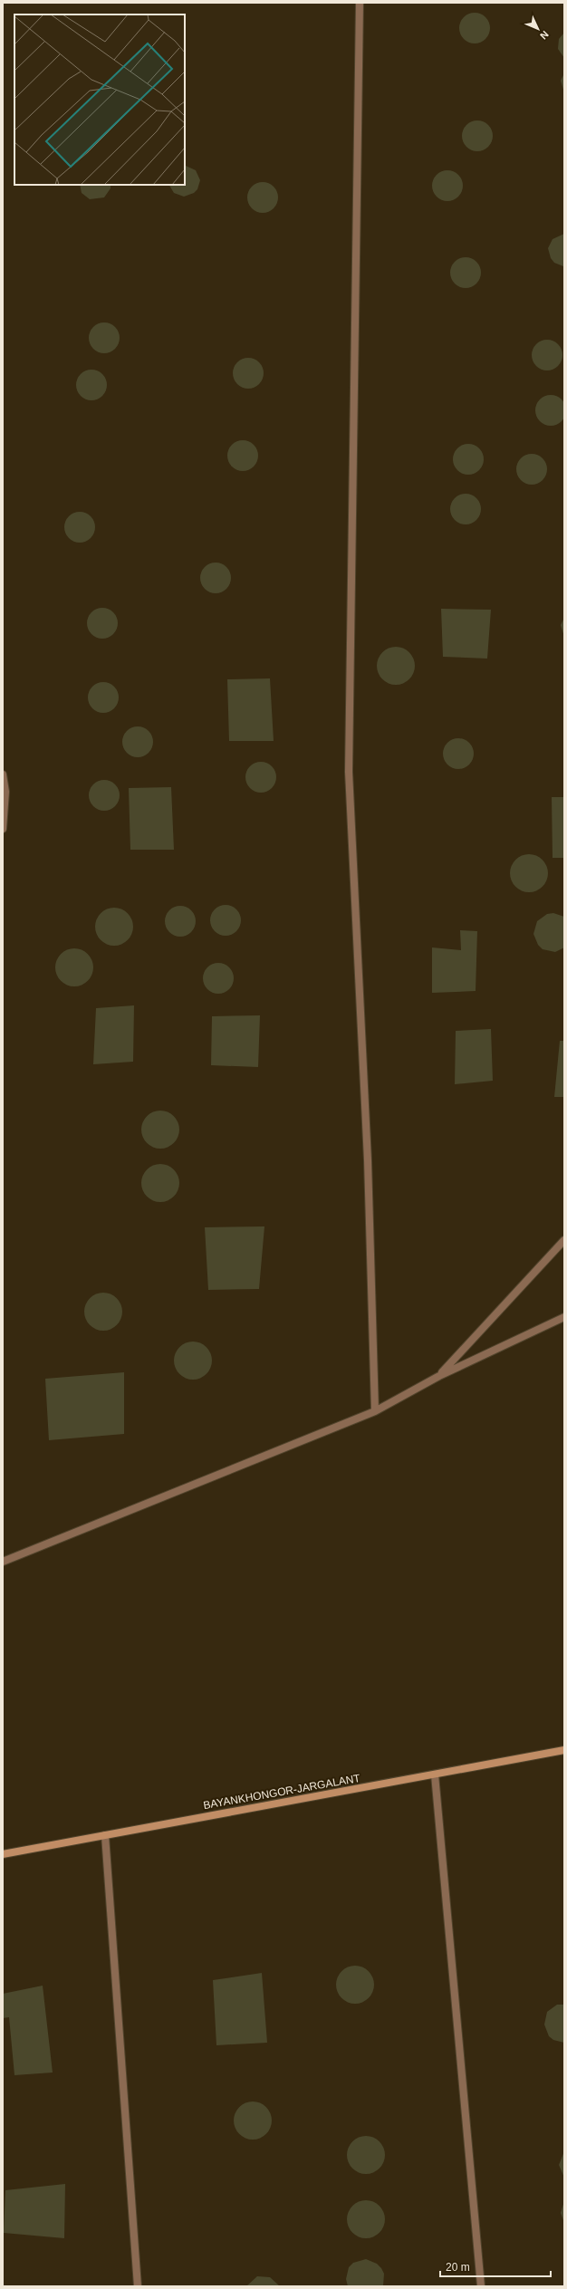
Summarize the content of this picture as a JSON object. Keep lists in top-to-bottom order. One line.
{"streets":{"street":["BAYANKHONGOR-JARGALANT"]},"scale_bar":"20 m","north":"bottom right"}
